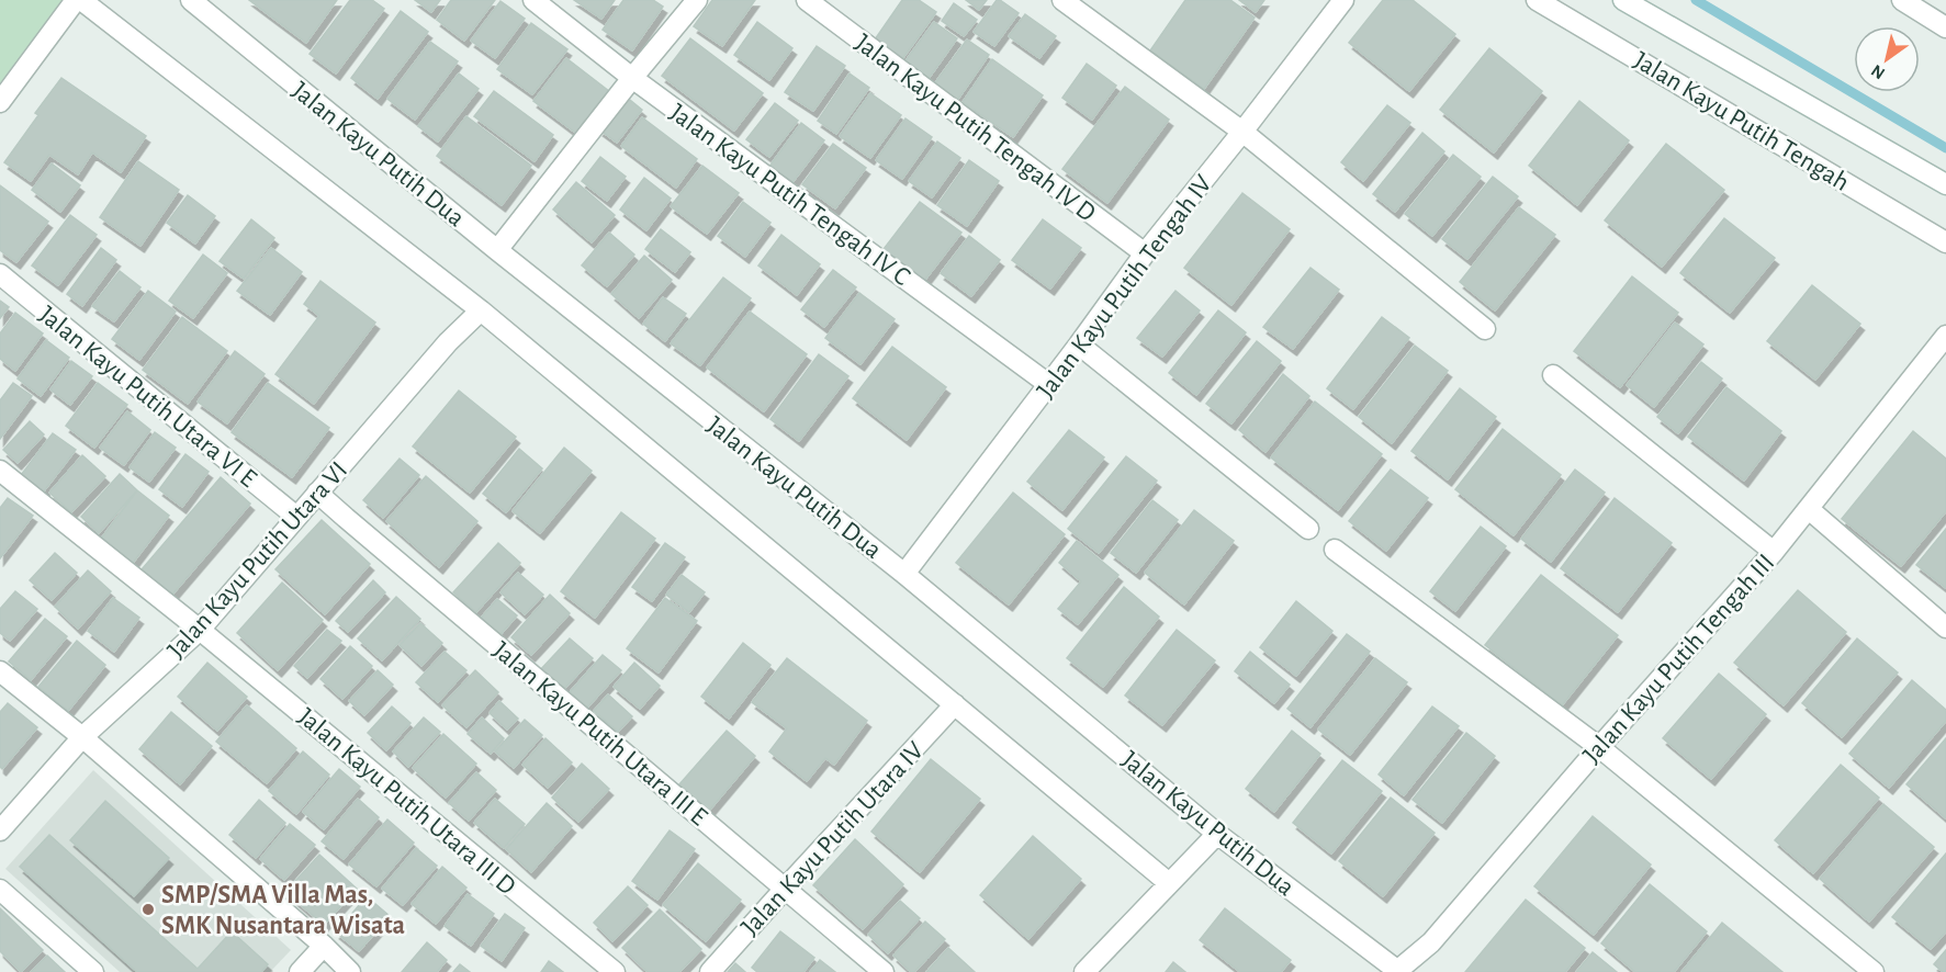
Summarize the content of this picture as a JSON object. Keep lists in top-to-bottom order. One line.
{"streets":{"street":["Jalan Kayu Putih Tengah","Jalan Kayu Putih Tengah IV D","Jalan Kayu Putih Dua","Jalan Kayu Putih Tengah IV C","Jalan Kayu Putih Tengah IV","Jalan Kayu Putih Utara VI E","Jalan Kayu Putih Utara VI","Jalan Kayu Putih Tengah III","Jalan Kayu Putih Utara III E","Jalan Kayu Putih Utara III D","Jalan Kayu Putih Utara IV"]},"crossings":[["Jalan Kayu Putih Tengah IV D","Jalan Kayu Putih Tengah IV"],["Jalan Kayu Putih Dua","Jalan Kayu Putih Tengah IV"],["Jalan Kayu Putih Dua","Jalan Kayu Putih Tengah III"],["Jalan Kayu Putih Tengah IV C","Jalan Kayu Putih Tengah IV"],["Jalan Kayu Putih Utara VI E","Jalan Kayu Putih Utara VI"],["Jalan Kayu Putih Utara VI","Jalan Kayu Putih Utara III E"],["Jalan Kayu Putih Utara VI","Jalan Kayu Putih Utara III D"],["Jalan Kayu Putih Utara III E","Jalan Kayu Putih Utara IV"]],"places":["SMP/SMA Villa Mas, SMK Nusantara Wisata"],"north":"bottom left"}
